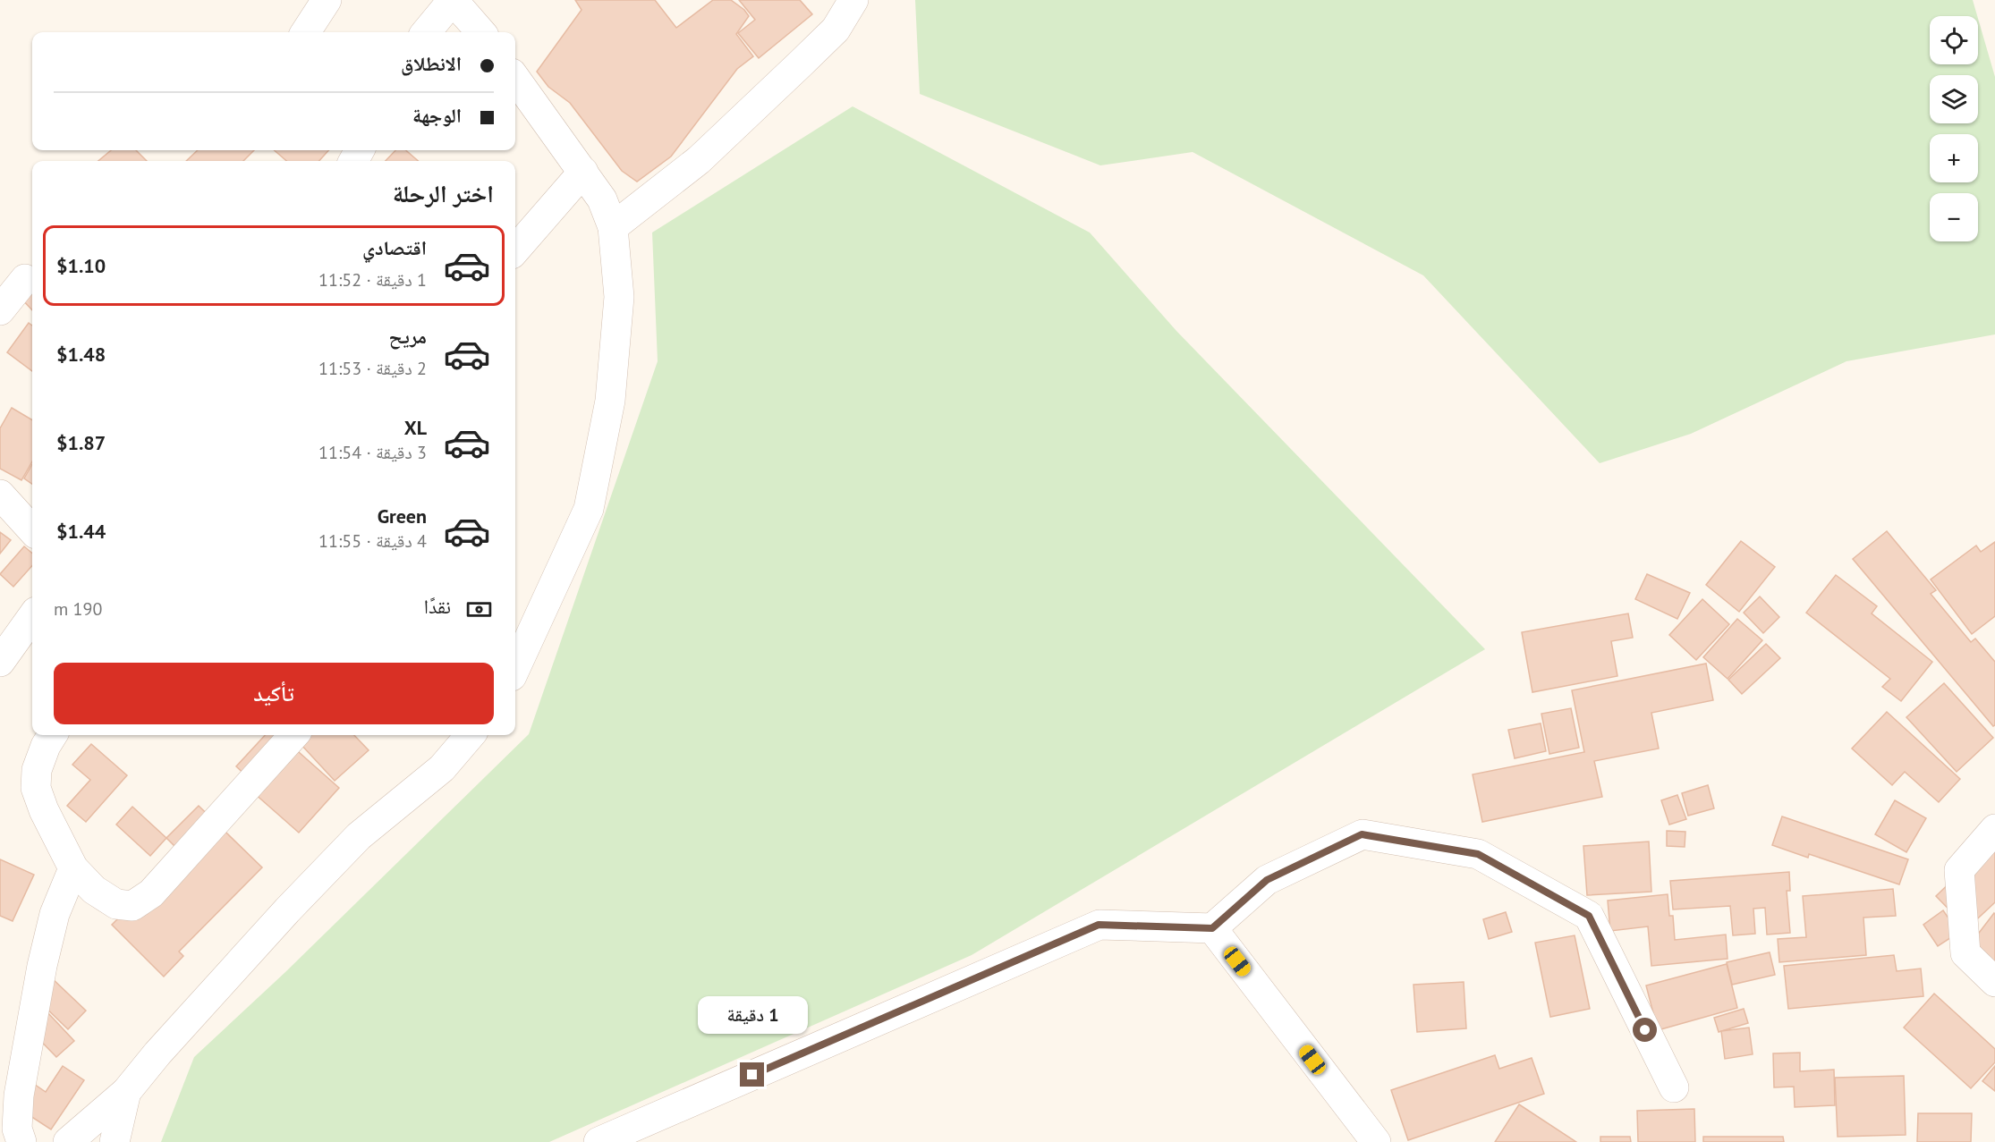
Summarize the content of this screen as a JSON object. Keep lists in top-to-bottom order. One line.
{"page":{"map_buttons":["+","−"],"banner":["الانطلاق","الوجهة"],"heading":"اختر الرحلة","list":[{"name":"اقتصادي","note":"1 دقيقة · 11:52","value":"$1.10"},{"name":"مريح","note":"2 دقيقة · 11:53","value":"$1.48"},{"name":"XL","note":"3 دقيقة · 11:54","value":"$1.87"},{"name":"Green","note":"4 دقيقة · 11:55","value":"$1.44"}],"pay":["نقدًا","190 m"],"buttons":"تأكيد","bubble":"1 دقيقة"}}
